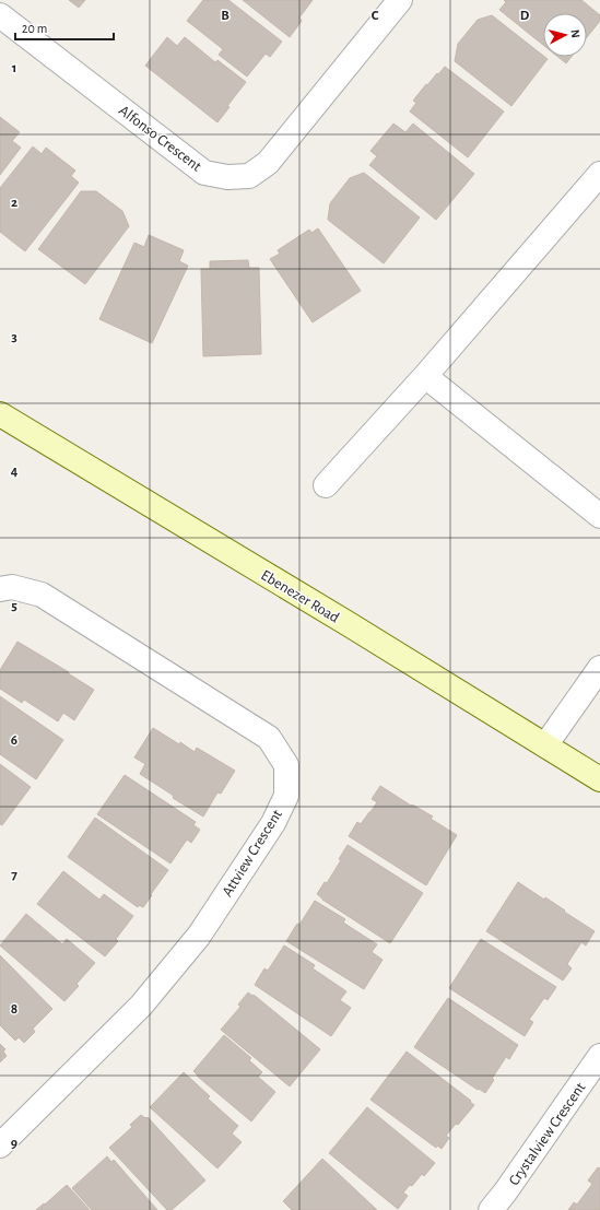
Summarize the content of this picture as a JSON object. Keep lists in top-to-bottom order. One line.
{"streets":{"main road":["Ebenezer Road"],"street":["Alfonso Crescent","Attview Crescent","Crystalview Crescent"]},"scale_bar":"20 m","north":"right","grid":{"columns":["B","C","D"],"rows":["1","2","3","4","5","6","7","8","9"]}}
